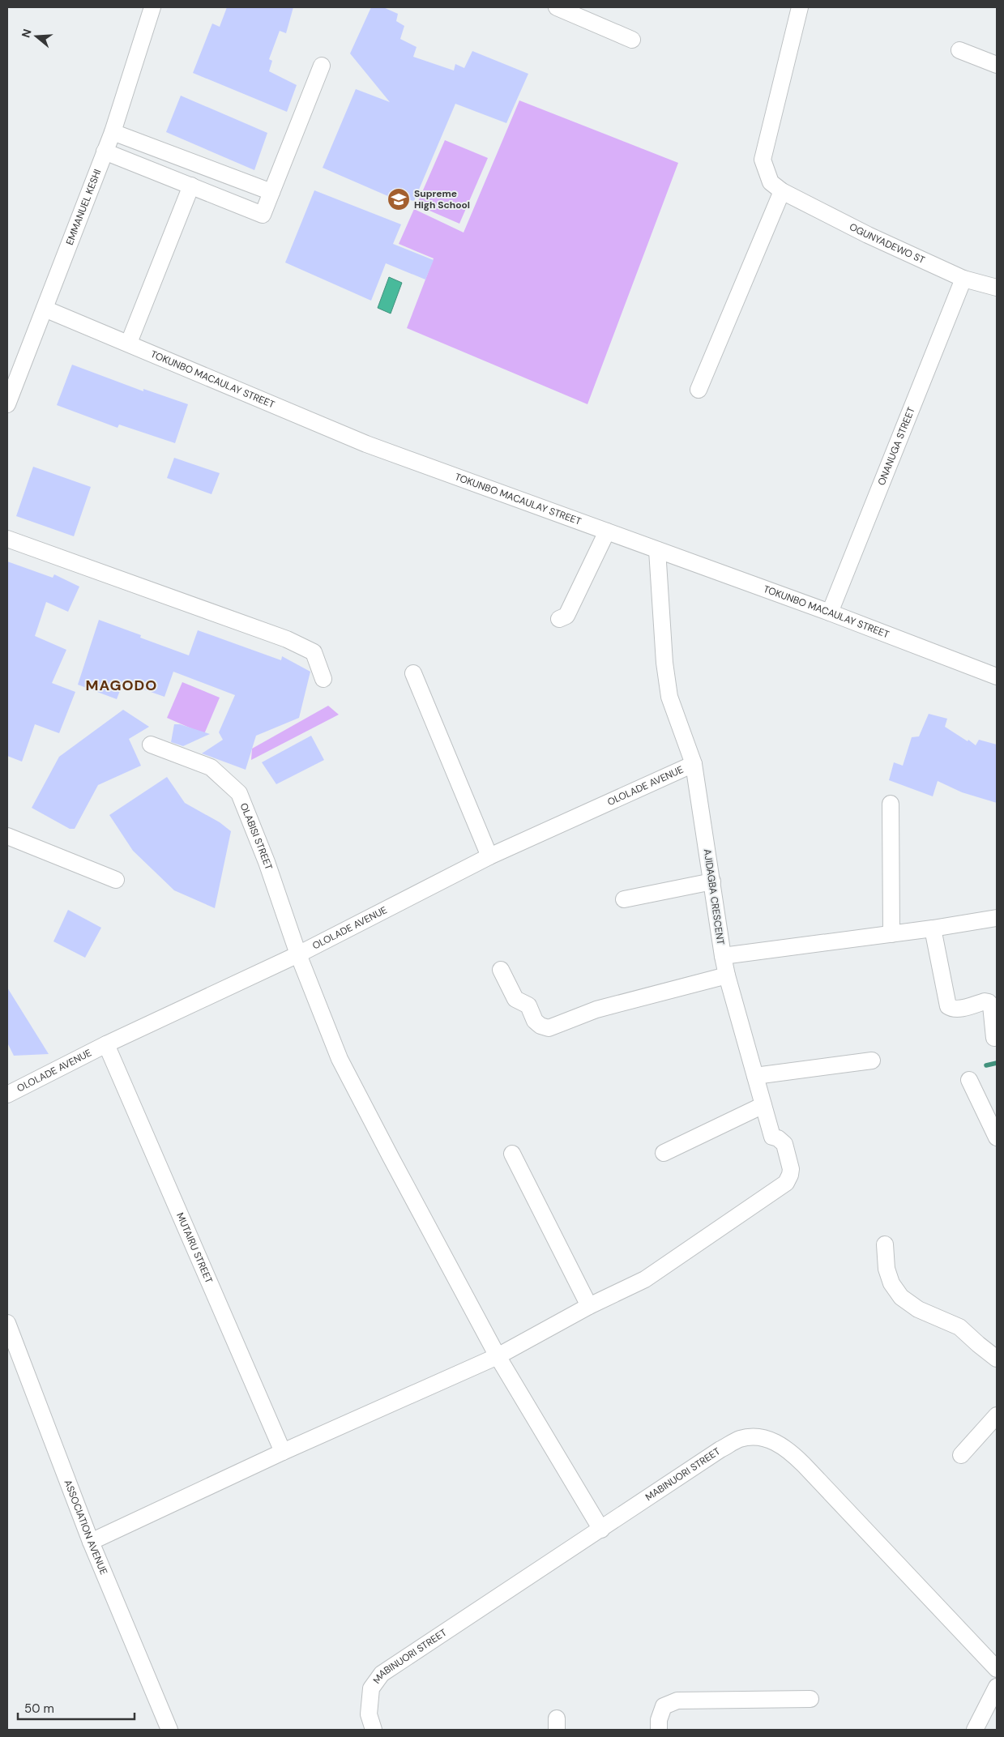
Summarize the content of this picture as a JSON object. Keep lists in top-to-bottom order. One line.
{"streets":{"street":["EMMANUEL KESHI","OGUNYADEWO ST","TOKUNBO MACAULAY STREET","ONANUGA STREET","OLOLADE AVENUE","OLABISI STREET","AJIDAGBA CRESCENT","MUTAIRU STREET","MABINUORI STREET","ASSOCIATION AVENUE"]},"crossings":[["EMMANUEL KESHI","TOKUNBO MACAULAY STREET"],["OGUNYADEWO ST","ONANUGA STREET"],["TOKUNBO MACAULAY STREET","ONANUGA STREET"],["TOKUNBO MACAULAY STREET","AJIDAGBA CRESCENT"],["OLOLADE AVENUE","OLABISI STREET"],["OLOLADE AVENUE","AJIDAGBA CRESCENT"],["OLOLADE AVENUE","MUTAIRU STREET"],["OLABISI STREET","AJIDAGBA CRESCENT"],["OLABISI STREET","MABINUORI STREET"],["AJIDAGBA CRESCENT","MUTAIRU STREET"],["AJIDAGBA CRESCENT","ASSOCIATION AVENUE"]],"districts":["MAGODO"],"places":{"school or university":["Supreme High School"]},"scale_bar":"50 m","north":"left"}
